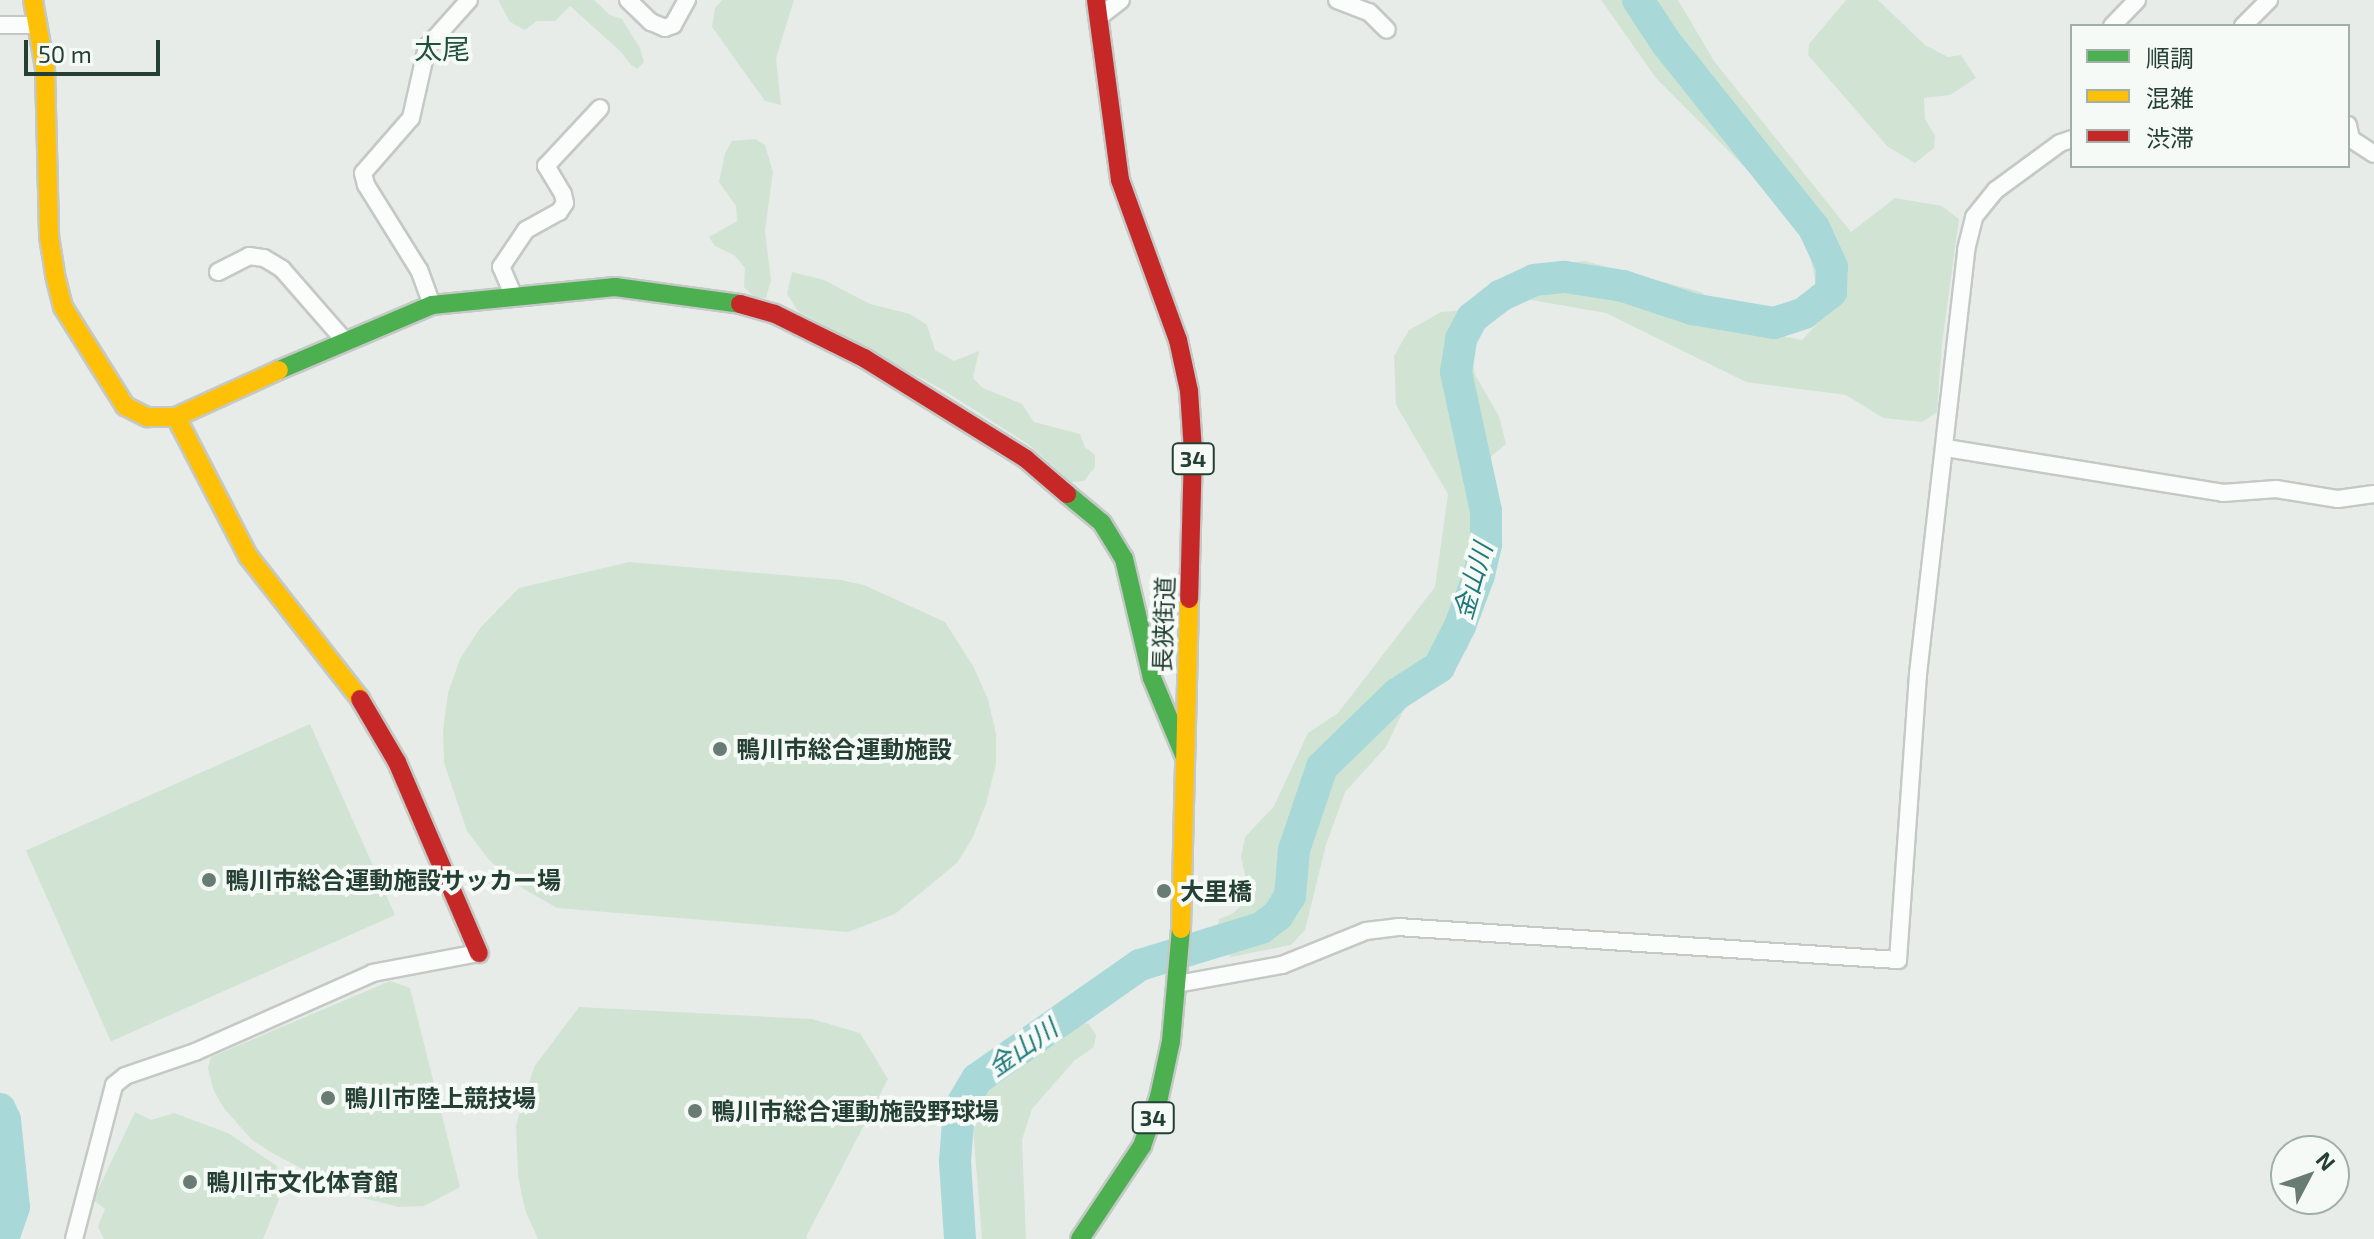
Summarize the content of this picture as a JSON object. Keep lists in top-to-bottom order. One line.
{"streets":{"street":["34","長狭街道"]},"districts":["太尾"],"water":["金山川"],"places":["鴨川市総合運動施設","鴨川市総合運動施設サッカー場","大里橋","鴨川市陸上競技場","鴨川市総合運動施設野球場","鴨川市文化体育館"],"legend":["順調","混雑","渋滞"],"scale_bar":"50 m","north":"top right"}
